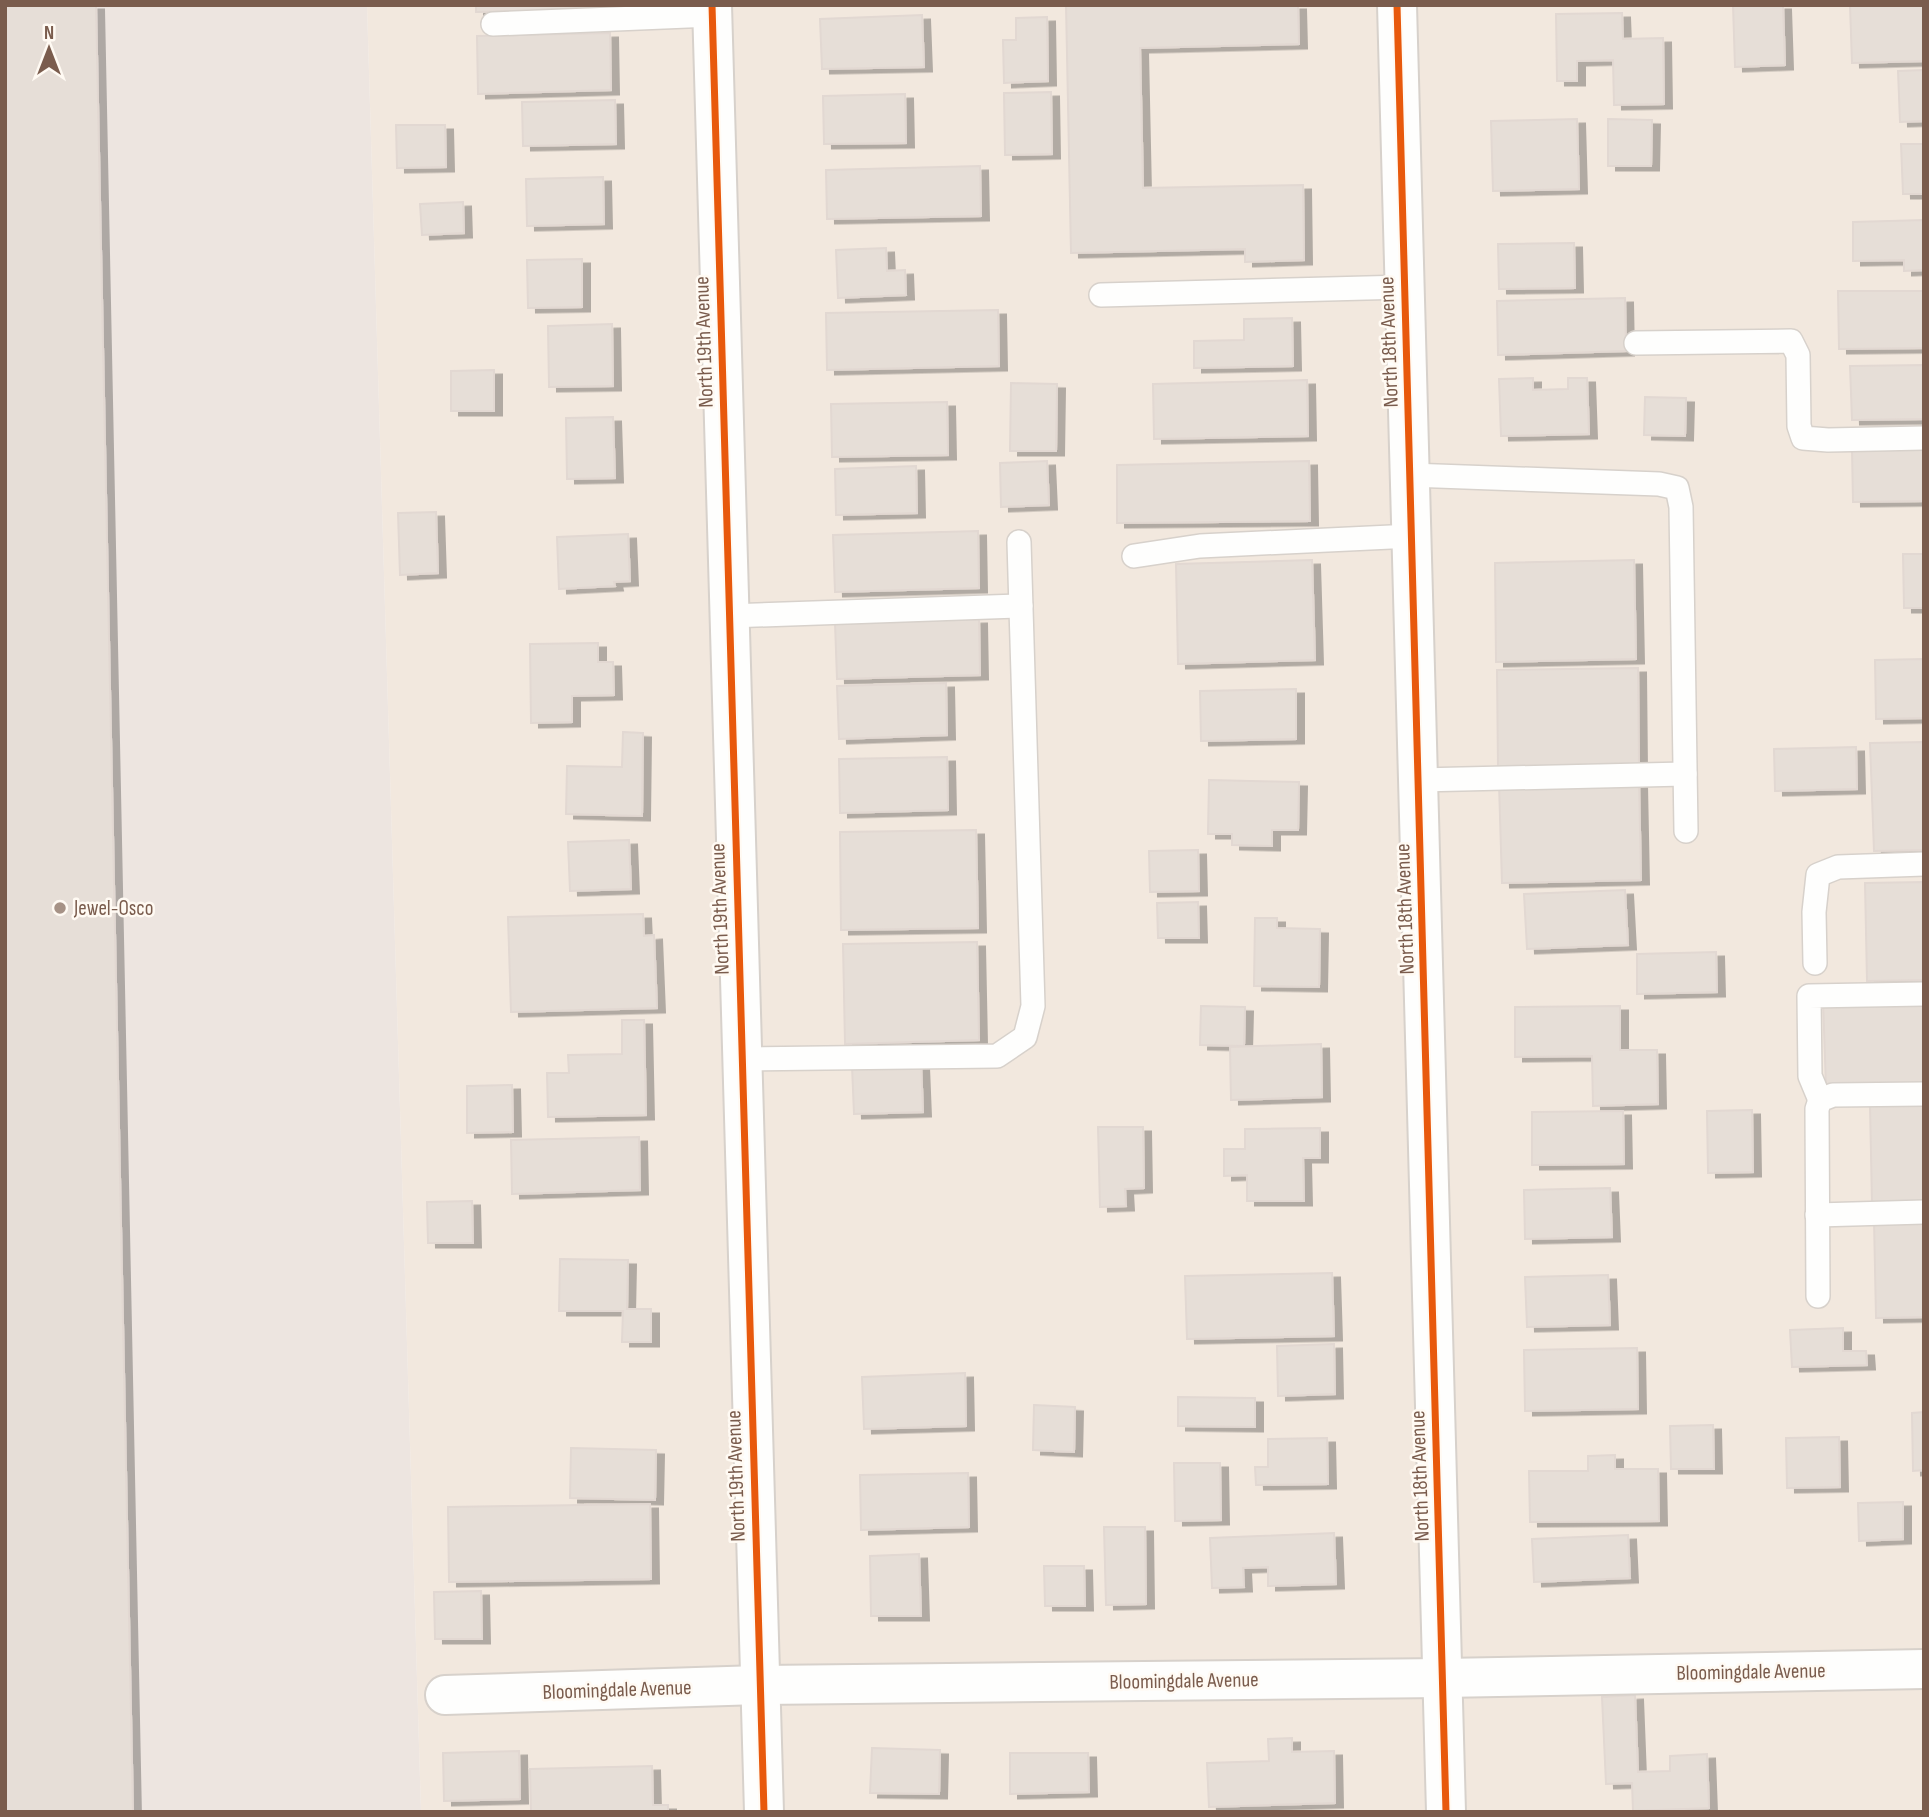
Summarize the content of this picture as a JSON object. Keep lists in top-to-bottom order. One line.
{"streets":{"street":["North 19th Avenue","North 18th Avenue","Bloomingdale Avenue"]},"crossings":[["North 19th Avenue","Bloomingdale Avenue"],["North 18th Avenue","Bloomingdale Avenue"]],"places":["Jewel-Osco"],"north":"top"}
